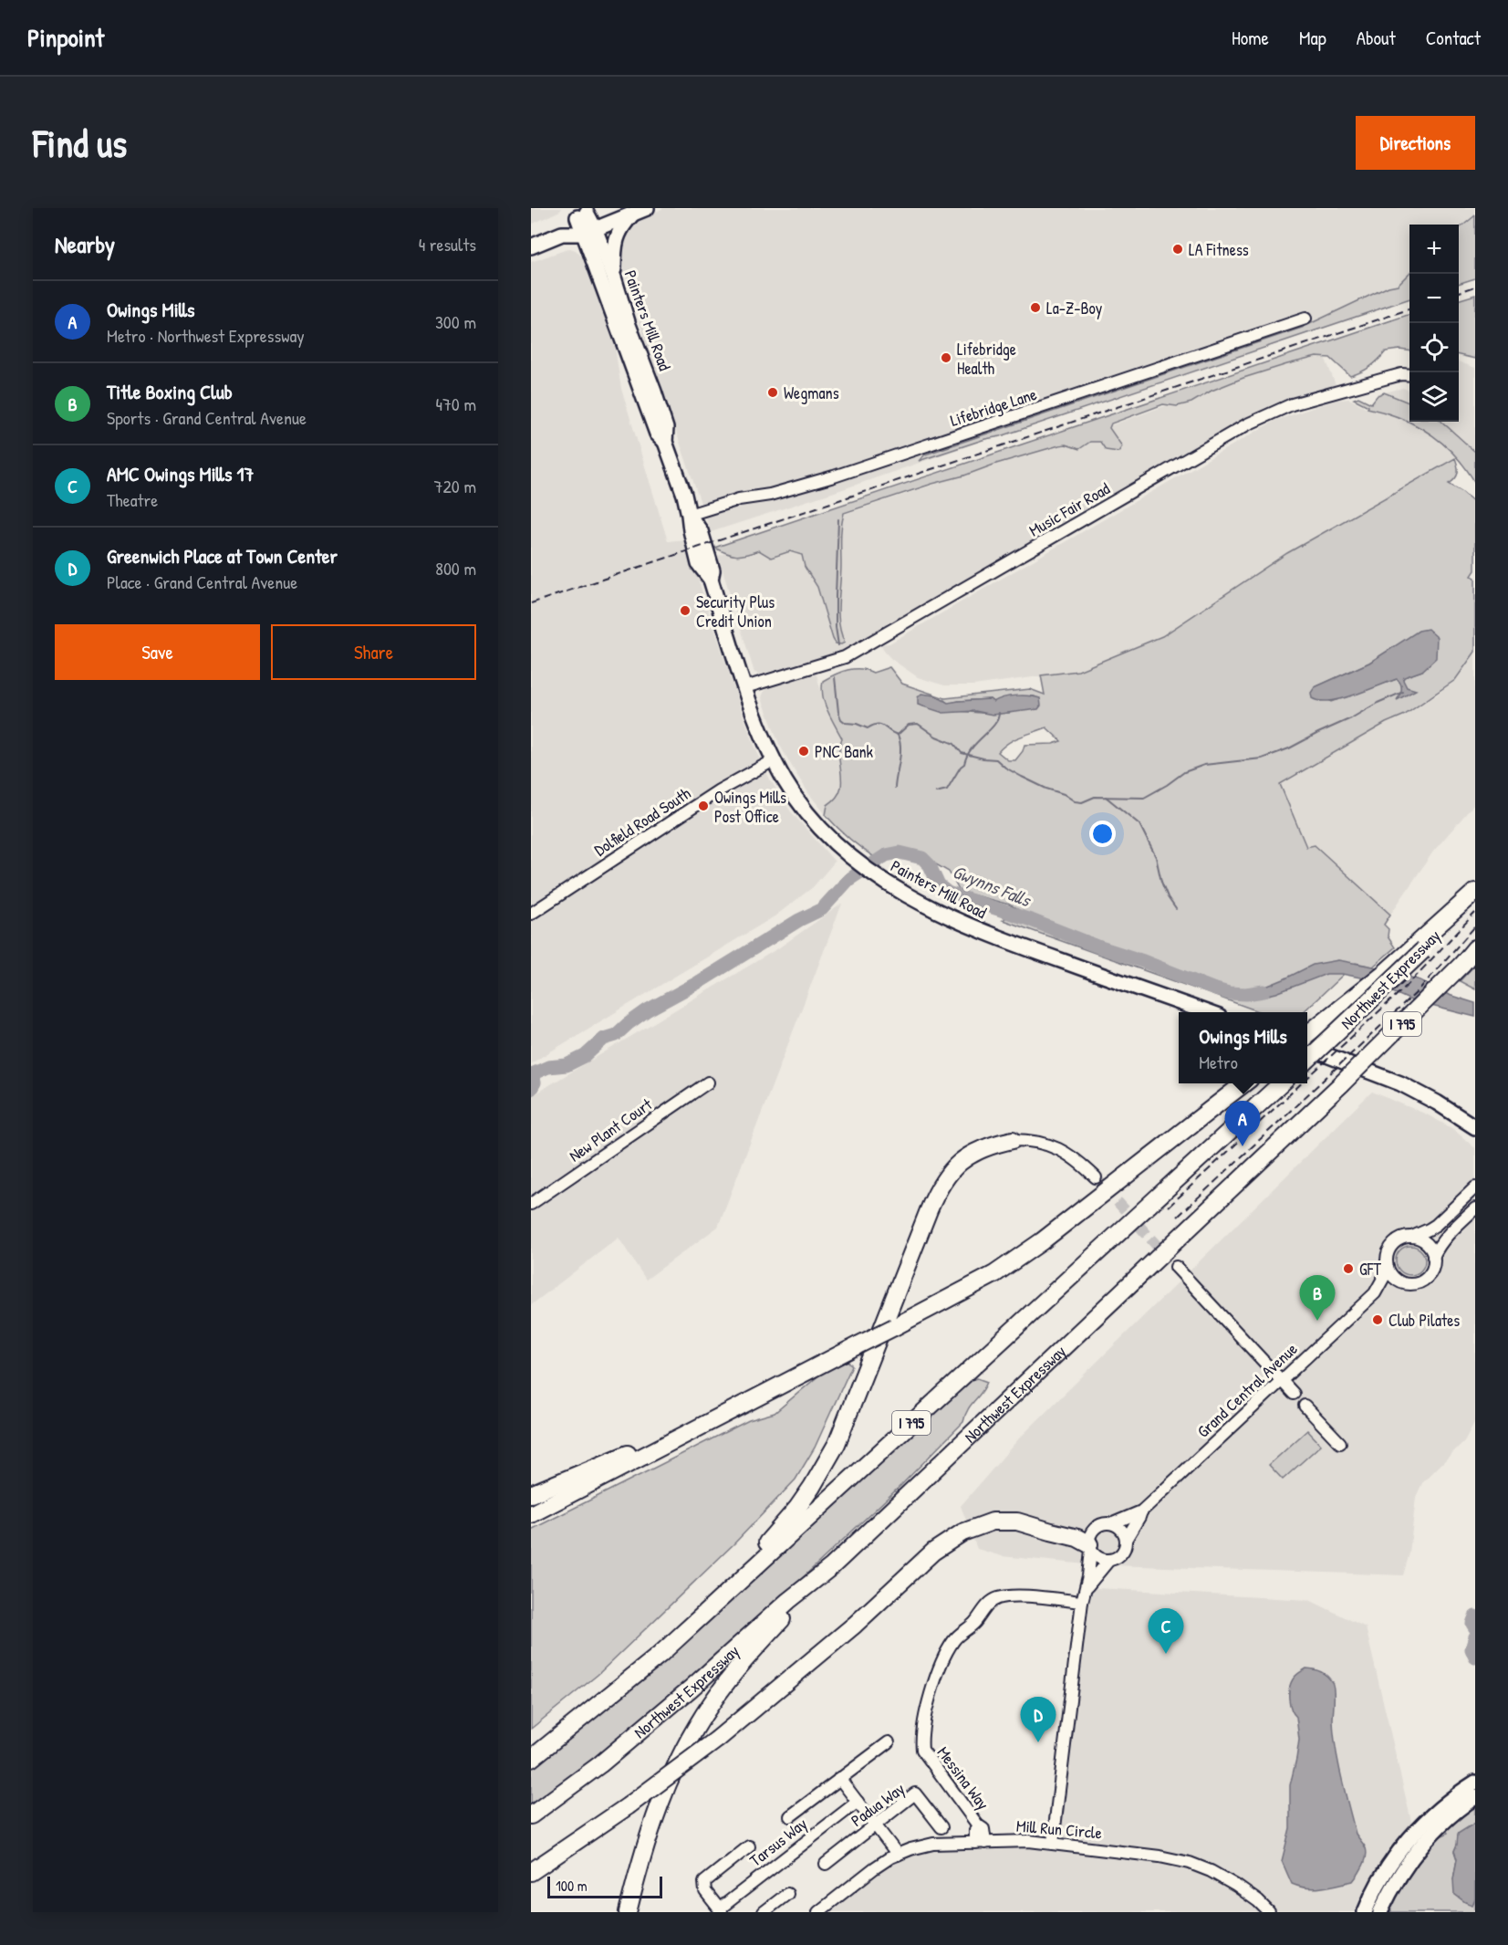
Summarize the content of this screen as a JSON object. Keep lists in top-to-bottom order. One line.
{"streets":{"highway":["Northwest Expressway","I 795"],"main road":["Painters Mill Road"],"street":["Lifebridge Lane","Music Fair Road","Dolfield Road South","New Plant Court","Grand Central Avenue","Messina Way","Padua Way","Mill Run Circle","Tarsus Way"]},"crossings":[["Painters Mill Road","Lifebridge Lane"],["Painters Mill Road","Music Fair Road"],["Painters Mill Road","Dolfield Road South"],["Grand Central Avenue","Messina Way"],["Grand Central Avenue","Mill Run Circle"],["Messina Way","Mill Run Circle"]],"water":["Gwynns Falls"],"places":["LA Fitness","La-Z-Boy","Lifebridge Health","Wegmans","Security Plus Credit Union","PNC Bank","Owings Mills Post Office","GFT","Club Pilates"],"scale_bar":"100 m","page":{"header":"Pinpoint","nav":["Home","Map","About","Contact"],"buttons":["Directions",["Save","Share"]],"title":"Find us","heading":["Nearby","4 results"],"map_buttons":["+","−"],"list":[{"mark":"A","name":"Owings Mills","note":"Metro · Northwest Expressway","value":"300 m"},{"mark":"B","name":"Title Boxing Club","note":"Sports · Grand Central Avenue","value":"470 m"},{"mark":"C","name":"AMC Owings Mills 17","note":"Theatre","value":"720 m"},{"mark":"D","name":"Greenwich Place at Town Center","note":"Place · Grand Central Avenue","value":"800 m"}],"popup":["Owings Mills","Metro"],"pins":["A","B","C","D"],"scale":"100 m"}}
